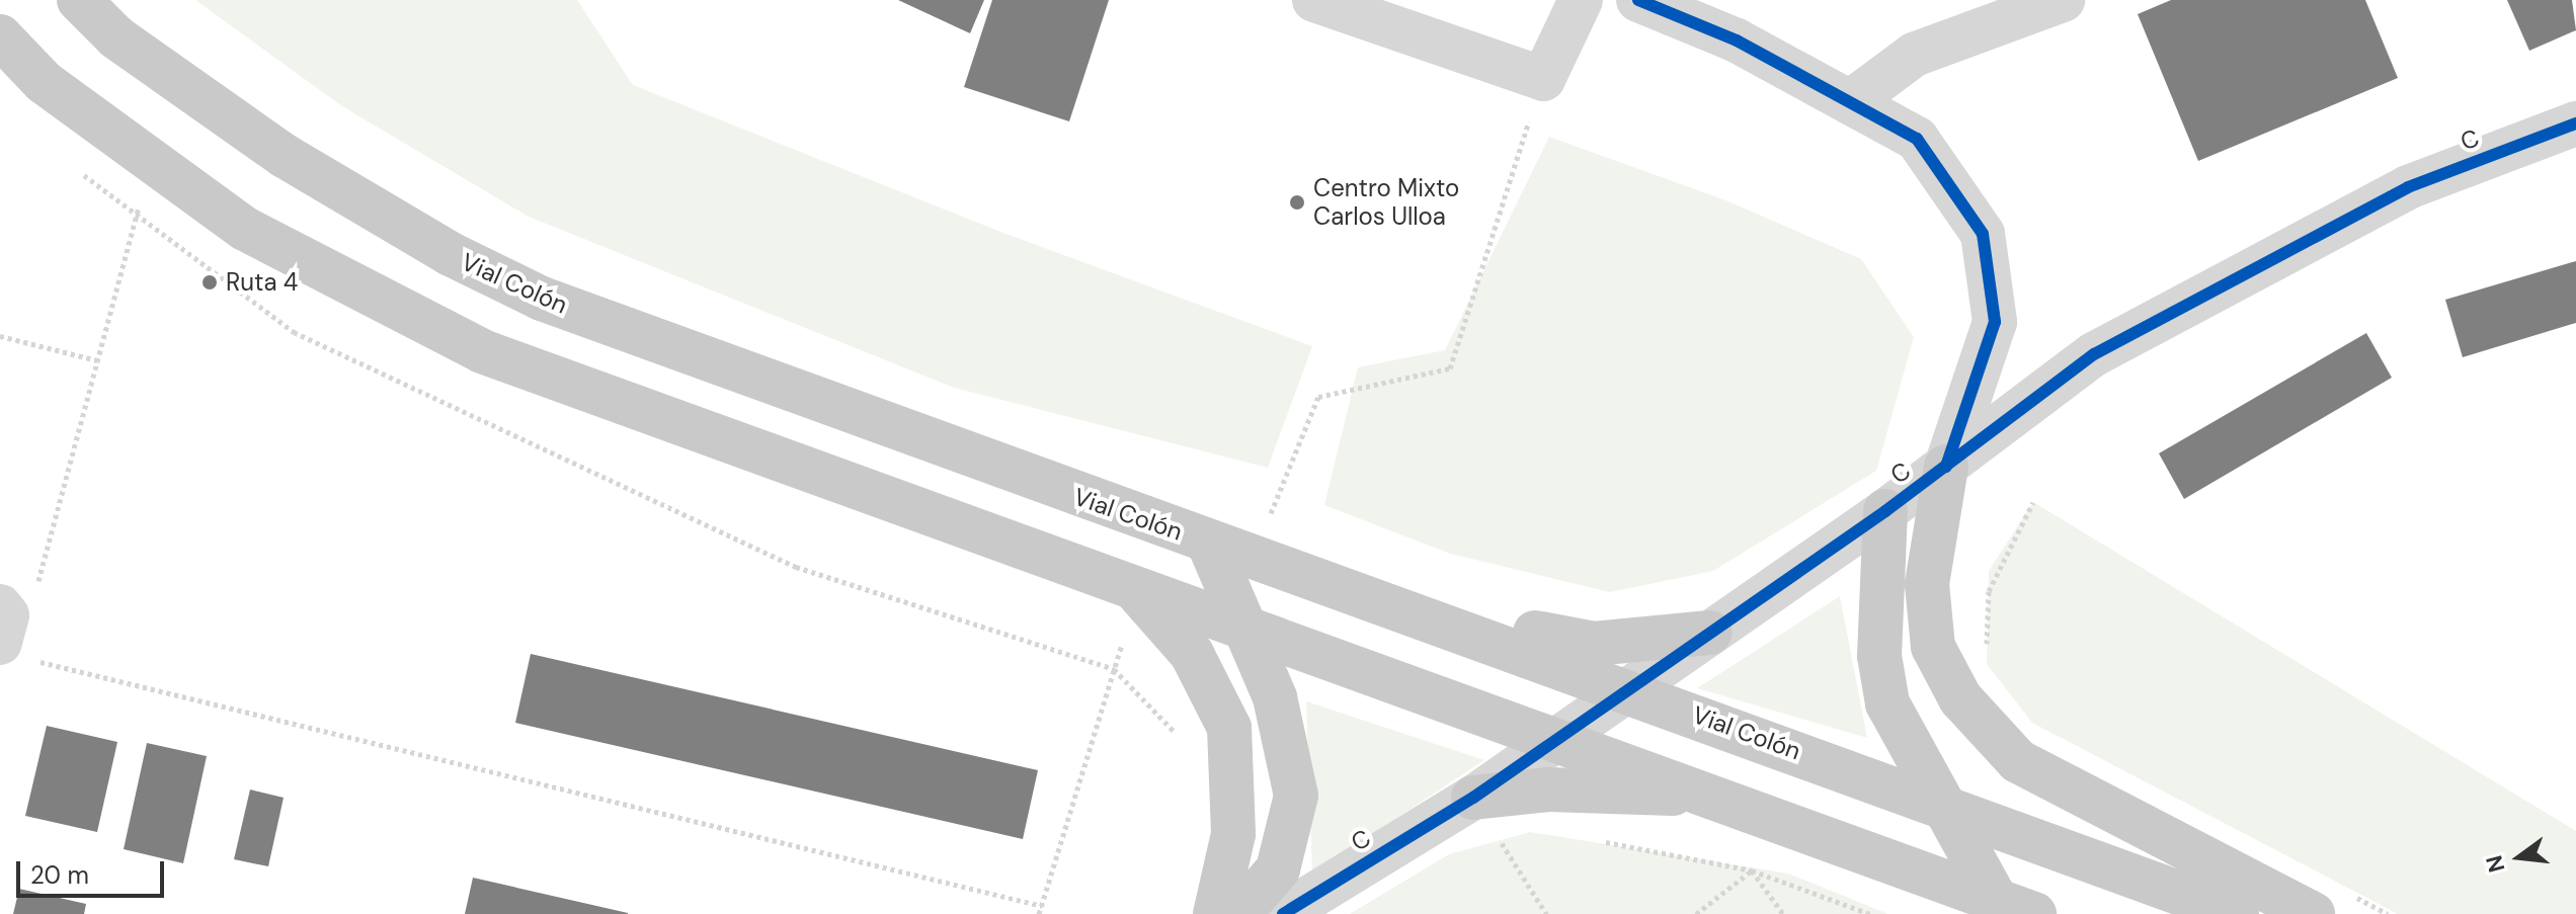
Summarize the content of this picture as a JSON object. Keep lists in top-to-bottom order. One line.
{"streets":{"main road":["Vial Colón"],"street":["C"]},"crossings":[["C","Vial Colón"]],"places":["Centro Mixto Carlos Ulloa","Ruta 4"],"scale_bar":"20 m","north":"left"}
